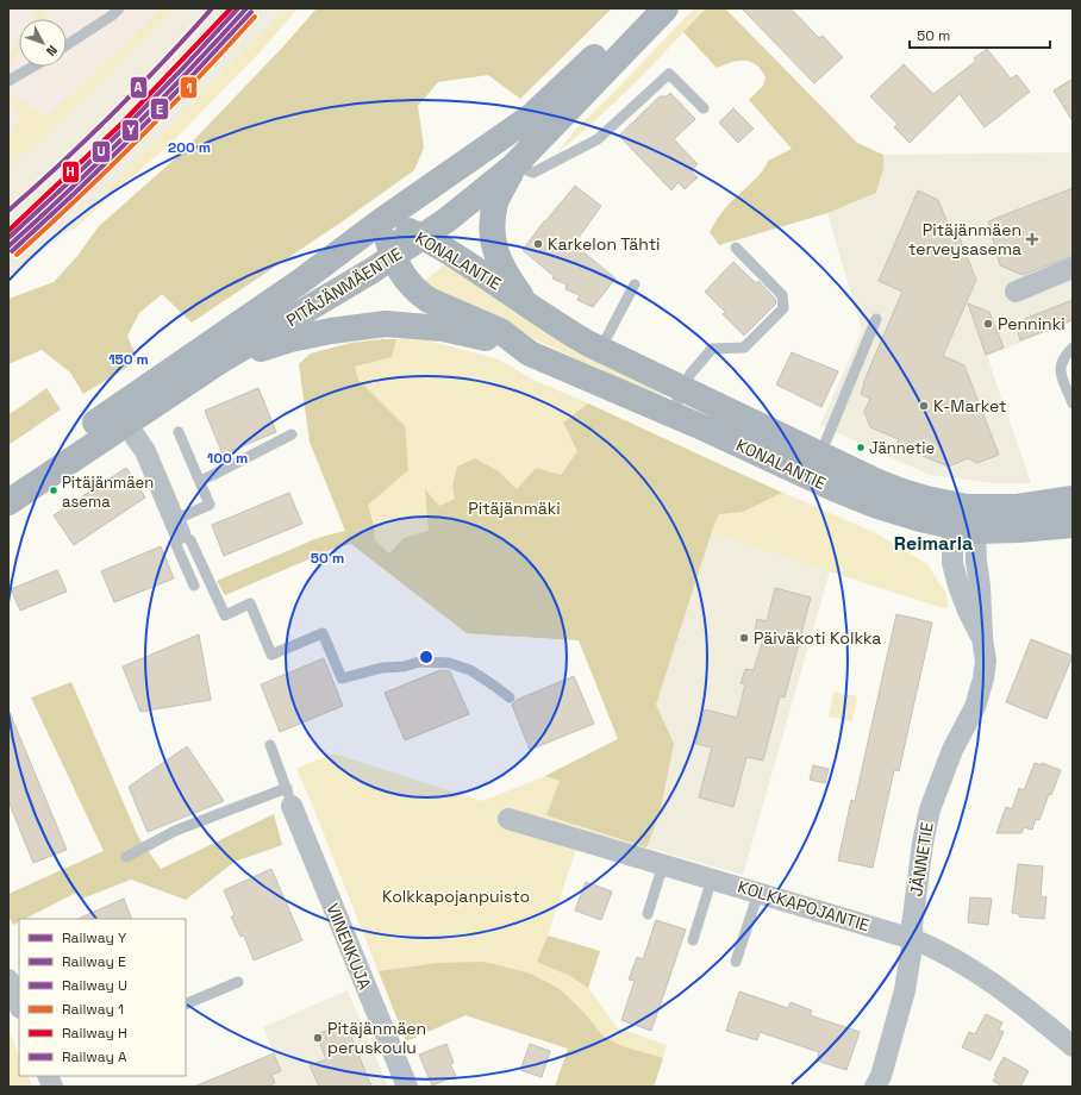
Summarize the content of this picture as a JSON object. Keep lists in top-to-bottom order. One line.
{"streets":{"main road":["KONALANTIE","PITÄJÄNMÄENTIE"],"street":["JÄNNETIE","KOLKKAPOJANTIE","VIINENKUJA"]},"crossings":[["KONALANTIE","PITÄJÄNMÄENTIE"],["KONALANTIE","JÄNNETIE"],["JÄNNETIE","KOLKKAPOJANTIE"]],"districts":["Reimarla"],"parks":["Pitäjänmäki","Kolkkapojanpuisto"],"places":{"health":["Pitäjänmäen terveysasema"],"other":["Karkelon Tähti","Penninki","K-Market","Jännetie","Pitäjänmäen asema","Päiväkoti Kolkka","Pitäjänmäen peruskoulu"]},"lines":["rail line Y","rail line U","rail line H","rail line A","rail line E","rail line 1"],"legend":["Railway Y","Railway E","Railway U","Railway 1","Railway H","Railway A"],"scale_bar":"50 m","north":"bottom right","rings":["200 m","150 m","100 m","50 m"]}
